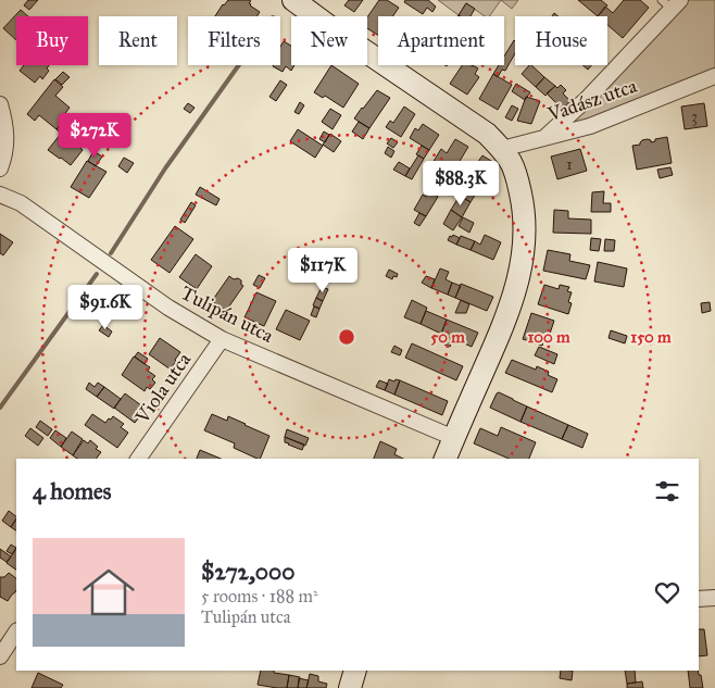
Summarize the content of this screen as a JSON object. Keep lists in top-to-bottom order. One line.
{"streets":{"street":["Vadász utca","Tulipán utca","Viola utca"]},"crossings":[["Tulipán utca","Viola utca"]],"house_numbers":["3","1"],"page":{"chip":["Buy","Rent","Filters","New","Apartment","House"],"price":["$272K","$88.3K","$117K","$91.6K"],"heading":"4 homes","list":[{"name":"$272,000","note":"5 rooms · 188 m² · Tulipán utca"}]},"rings":["50 m","100 m","150 m"]}
